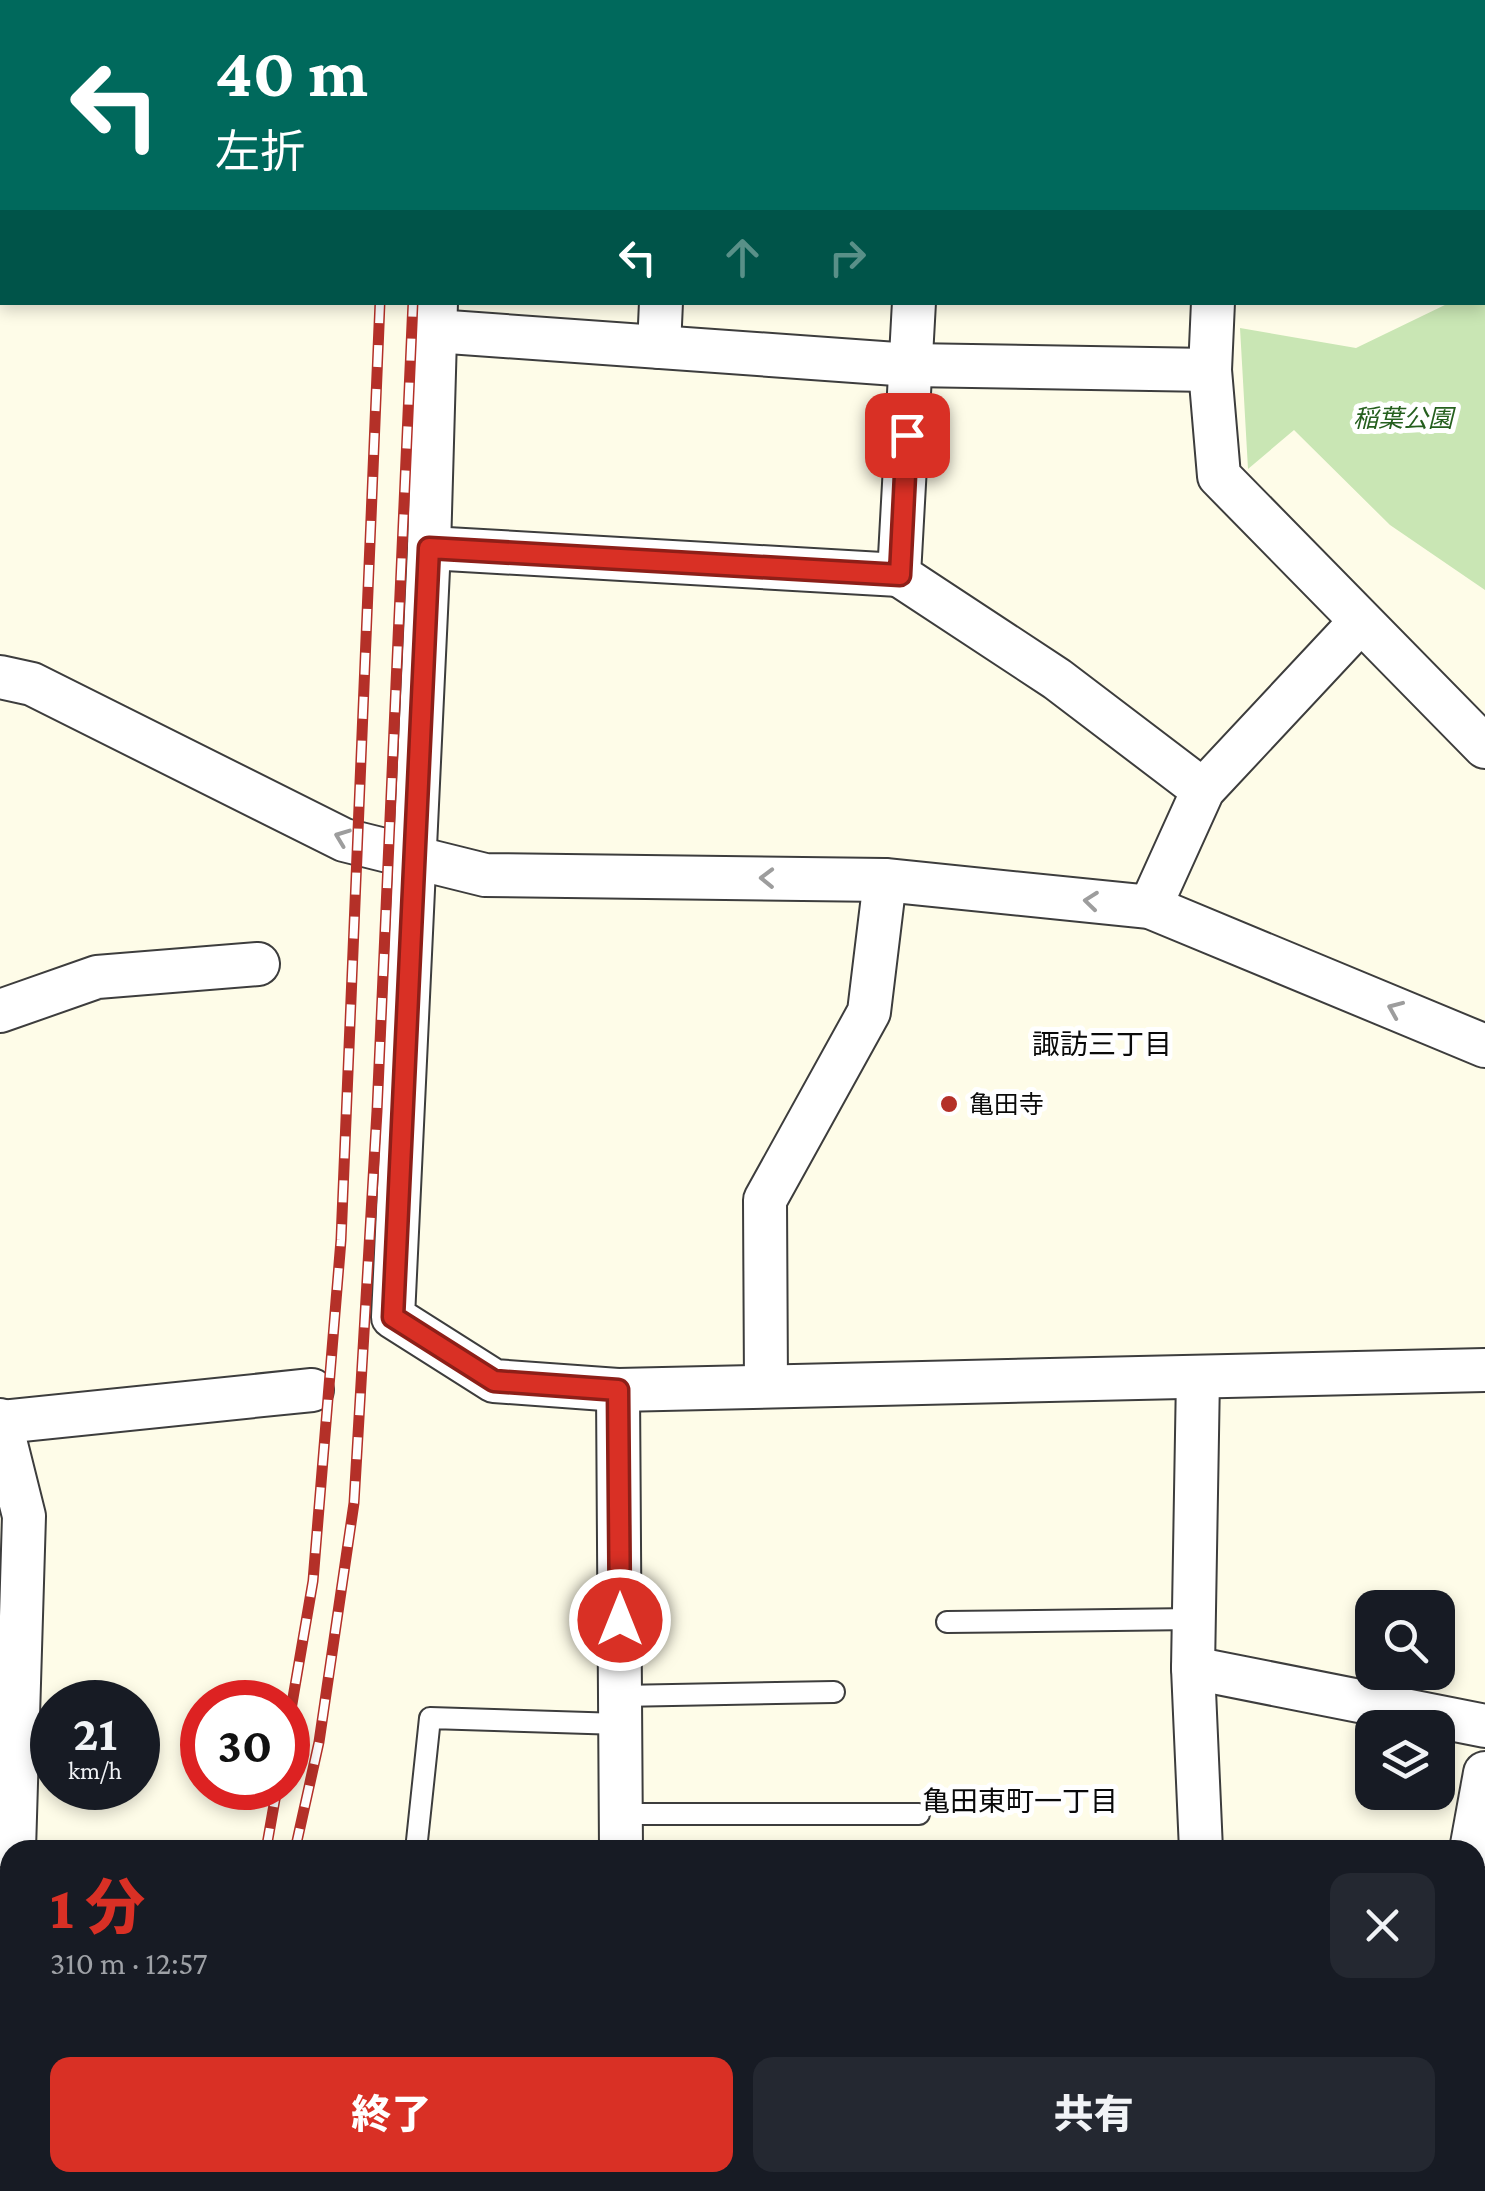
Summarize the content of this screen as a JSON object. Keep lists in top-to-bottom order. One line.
{"districts":["諏訪三丁目","亀田東町一丁目"],"parks":["稲葉公園"],"places":["亀田寺"],"page":{"turn":["40 m","左折"],"speed":"21 km/h","limit":"30","heading":["1 分","310 m · 12:57"],"buttons":["終了","共有"]}}
